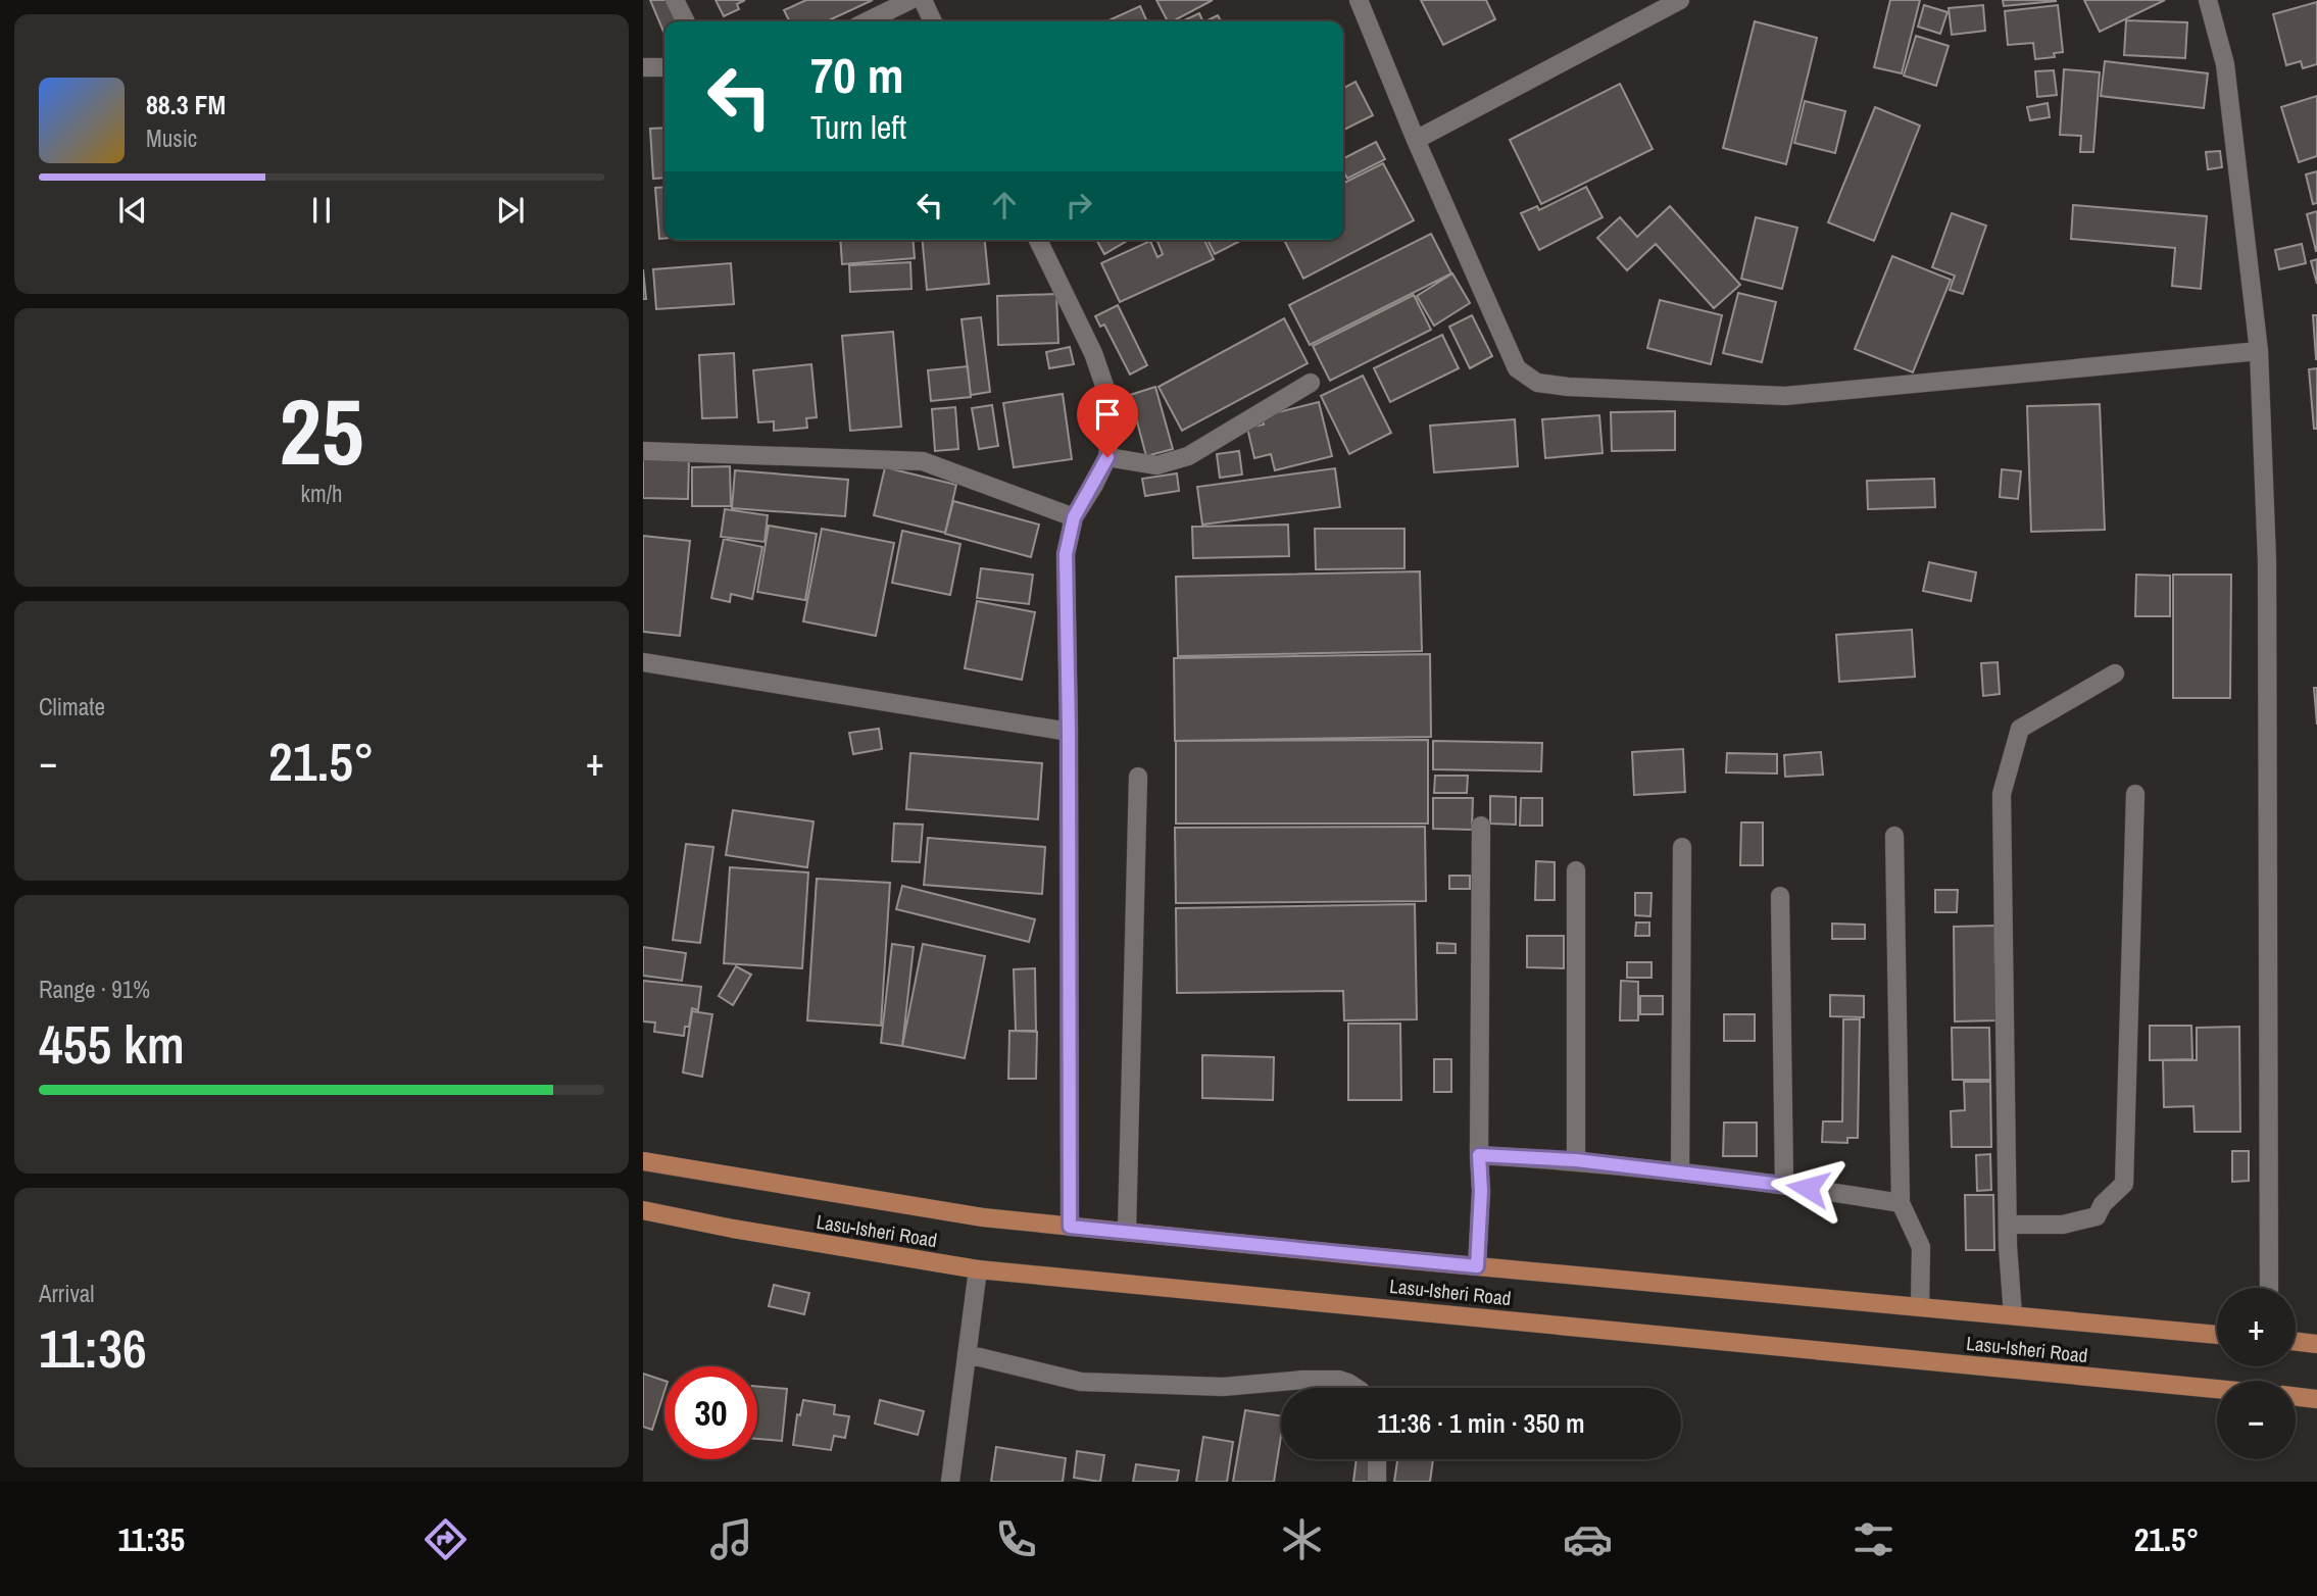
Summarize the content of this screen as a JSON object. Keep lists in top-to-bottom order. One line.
{"streets":{"main road":["Lasu-Isheri Road"]},"page":{"turn":["70 m","Turn left"],"song":["88.3 FM","Music"],"tile":[["25","km/h"],"Climate",["Range · 91%","455 km"],["Arrival","11:36"]],"heat":["−","21.5°","+"],"map_buttons":["+","−"],"limit":"30","trip":"11:36 · 1 min · 350 m","tabs":["11:35","21.5°"]}}
